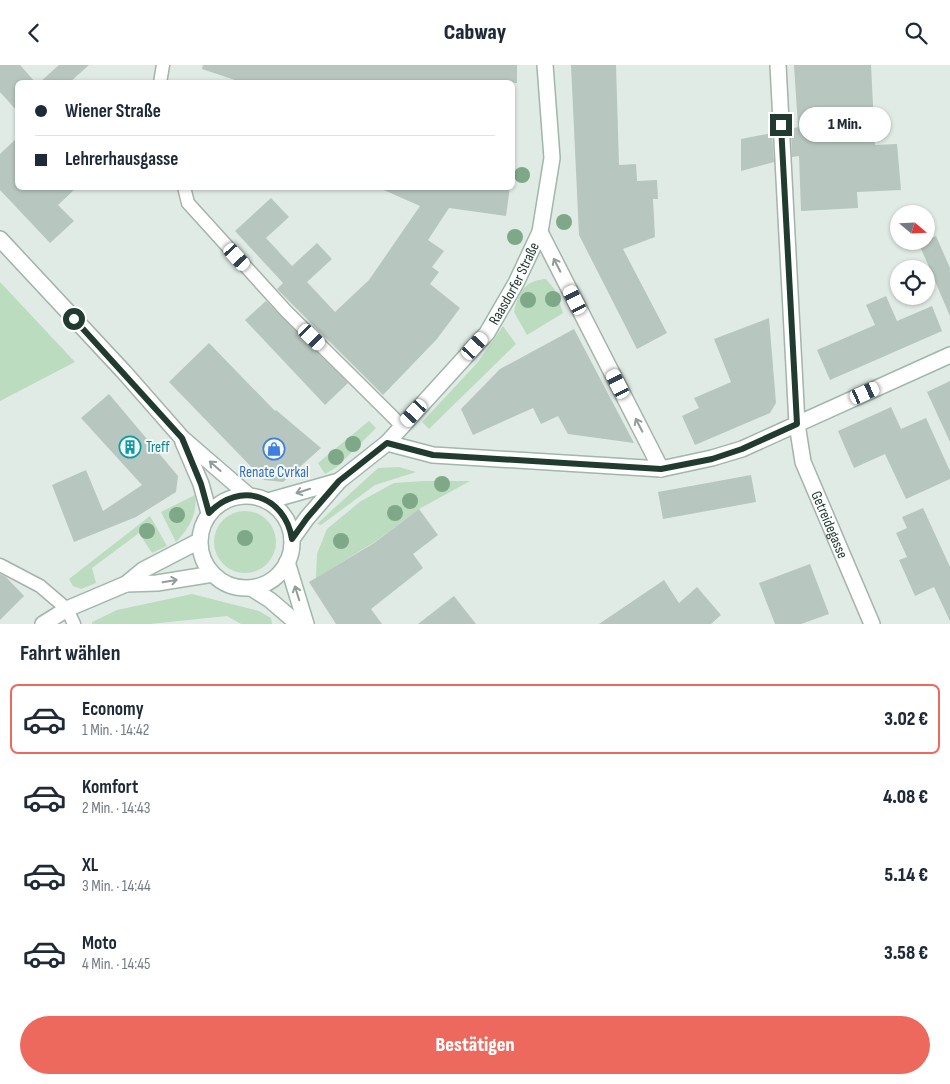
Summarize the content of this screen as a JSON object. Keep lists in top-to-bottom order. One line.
{"streets":{"main road":["Raasdorfer Straße","Getreidegasse"]},"places":{"building":["Treff"],"shop":["Renate Cvrkal"]},"north":"right","page":{"header":"Cabway","banner":["Wiener Straße","Lehrerhausgasse"],"bubble":"1 Min.","heading":"Fahrt wählen","list":[{"name":"Economy","note":"1 Min. · 14:42","value":"3.02 €"},{"name":"Komfort","note":"2 Min. · 14:43","value":"4.08 €"},{"name":"XL","note":"3 Min. · 14:44","value":"5.14 €"},{"name":"Moto","note":"4 Min. · 14:45","value":"3.58 €"}],"buttons":"Bestätigen"}}
